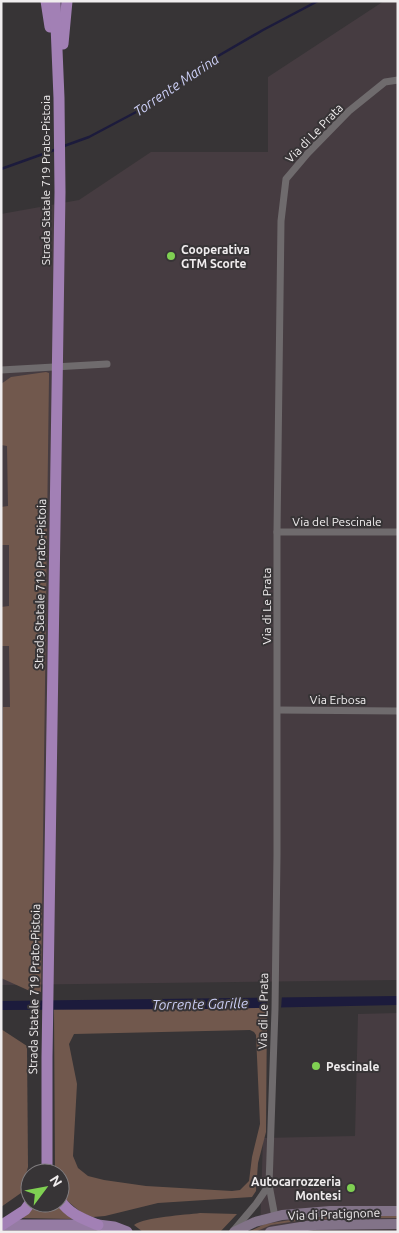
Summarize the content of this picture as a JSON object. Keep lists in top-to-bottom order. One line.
{"streets":{"highway":["Strada Statale 719 Prato-Pistoia"],"main road":["Via di Pratignone"],"street":["Via di Le Prata","Via del Pescinale","Via Erbosa"]},"crossings":[["Via di Le Prata","Via del Pescinale"],["Via di Le Prata","Via Erbosa"],["Via di Le Prata","Via di Pratignone"]],"water":["Torrente Marina","Torrente Garille"],"places":["Cooperativa GTM Scorte","Pescinale","Autocarrozzeria Montesi"],"north":"top right"}
